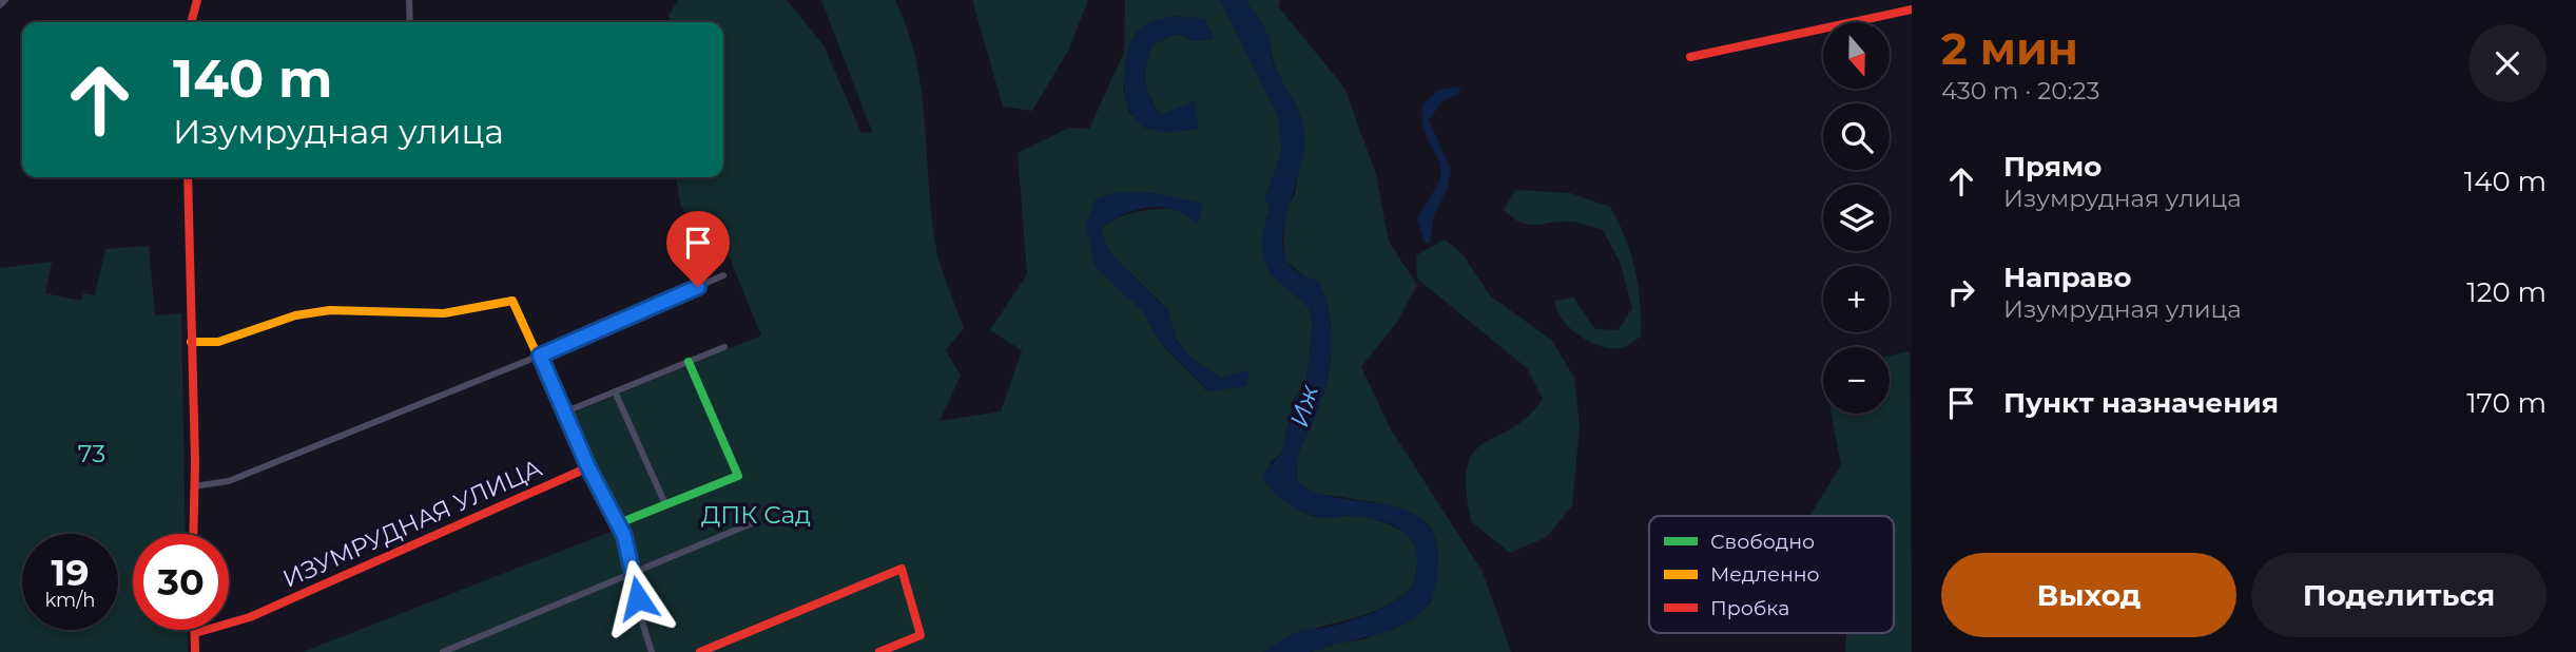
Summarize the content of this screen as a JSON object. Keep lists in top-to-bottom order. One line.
{"streets":{"street":["ИЗУМРУДНАЯ УЛИЦА"]},"water":["Иж"],"parks":["73","ДПК Сад"],"legend":["Свободно","Медленно","Пробка"],"north":"bottom","page":{"heading":["2 мин","430 m · 20:23"],"map_buttons":["+","−"],"turn":["140 m","Изумрудная улица"],"list":[{"name":"Прямо","note":"Изумрудная улица","value":"140 m"},{"name":"Направо","note":"Изумрудная улица","value":"120 m"},{"name":"Пункт назначения","value":"170 m"}],"speed":"19 km/h","limit":"30","buttons":["Выход","Поделиться"]}}
